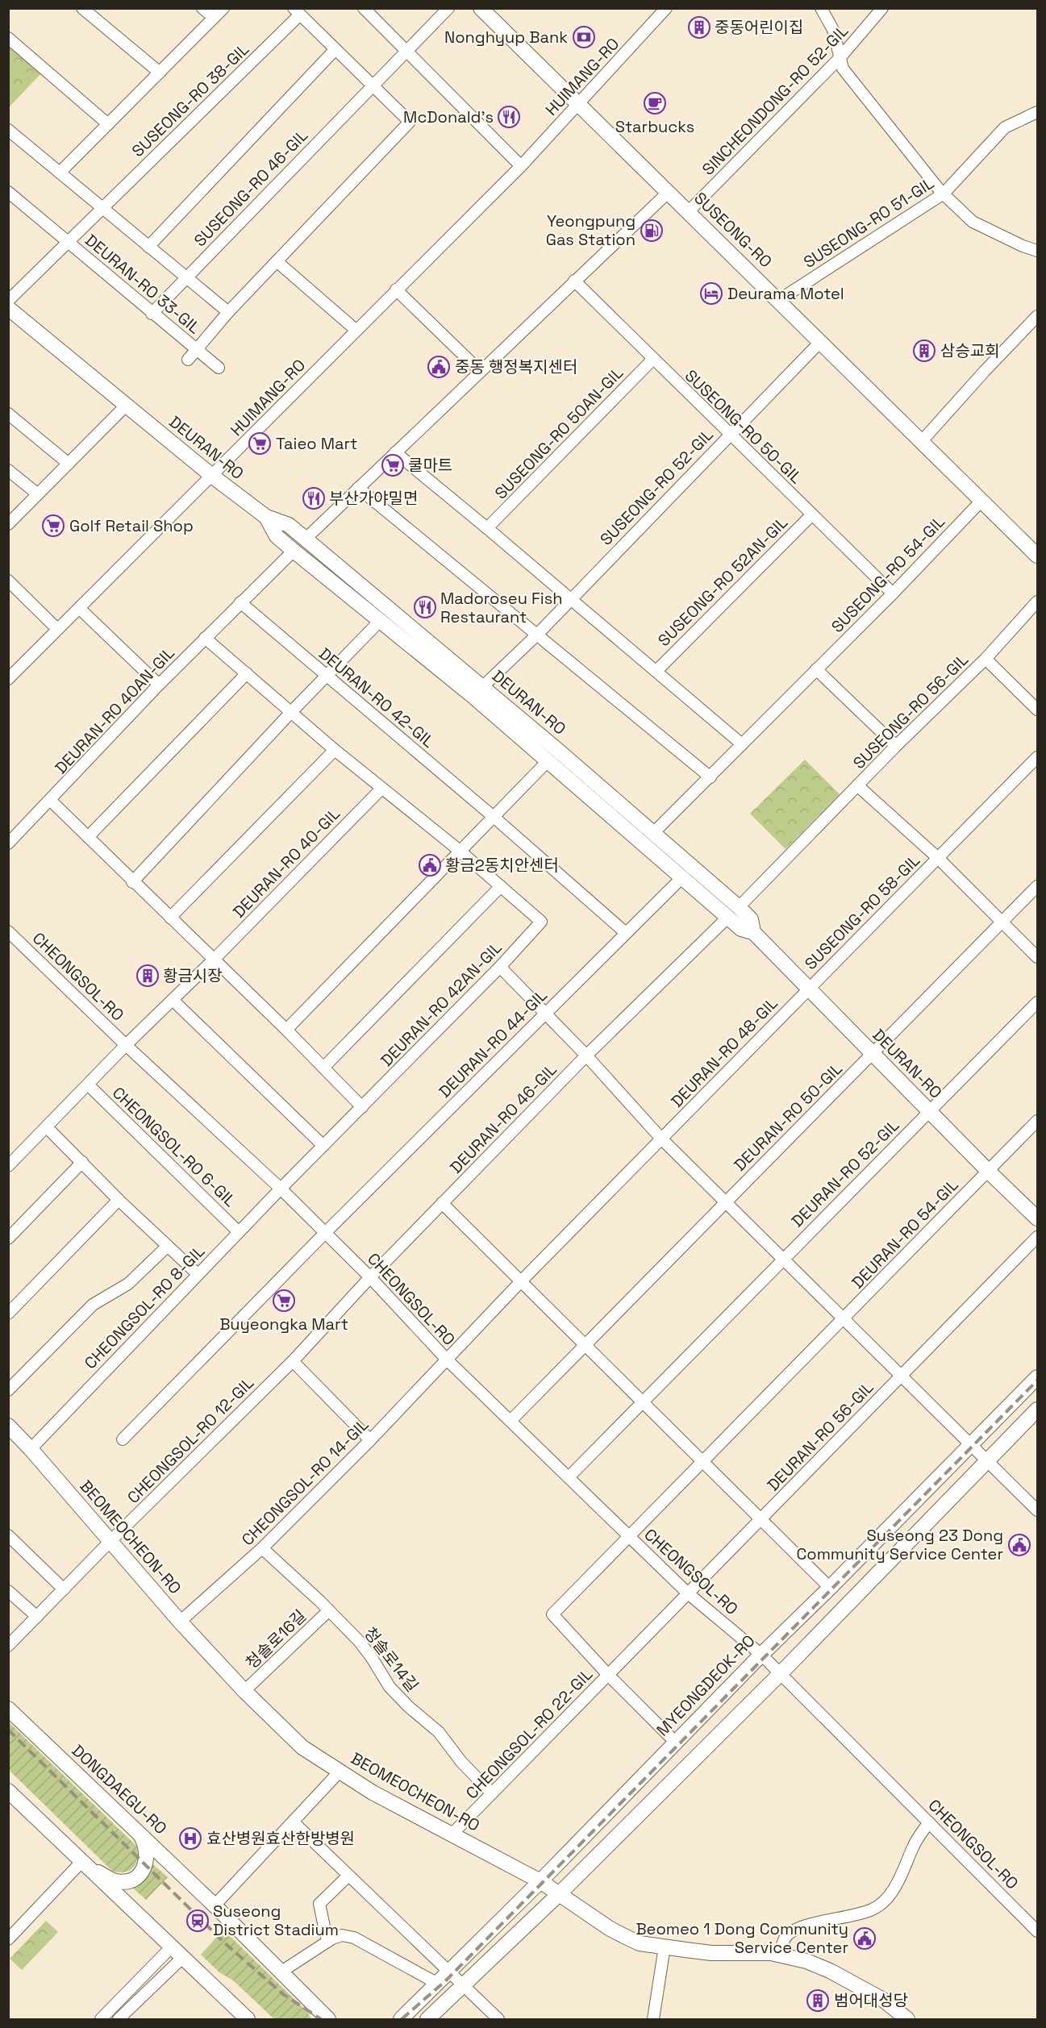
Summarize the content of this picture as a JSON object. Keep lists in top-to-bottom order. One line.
{"streets":{"main road":["SUSEONG-RO","DEURAN-RO","BEOMEOCHEON-RO","MYEONGDEOK-RO","DONGDAEGU-RO"],"street":["HUIMANG-RO","SUSEONG-RO 38-GIL","SINCHEONDONG-RO 52-GIL","SUSEONG-RO 46-GIL","SUSEONG-RO 51-GIL","DEURAN-RO 33-GIL","SUSEONG-RO 50-GIL","SUSEONG-RO 50AN-GIL","SUSEONG-RO 52-GIL","SUSEONG-RO 54-GIL","SUSEONG-RO 52AN-GIL","DEURAN-RO 42-GIL","DEURAN-RO 40AN-GIL","SUSEONG-RO 56-GIL","DEURAN-RO 40-GIL","SUSEONG-RO 58-GIL","CHEONGSOL-RO","DEURAN-RO 42AN-GIL","DEURAN-RO 44-GIL","DEURAN-RO 48-GIL","DEURAN-RO 50-GIL","DEURAN-RO 46-GIL","CHEONGSOL-RO 6-GIL","DEURAN-RO 52-GIL","DEURAN-RO 54-GIL","CHEONGSOL-RO 8-GIL","DEURAN-RO 56-GIL","CHEONGSOL-RO 12-GIL","CHEONGSOL-RO 14-GIL","청솔로16길","청솔로14길","CHEONGSOL-RO 22-GIL"]},"crossings":[["HUIMANG-RO","SUSEONG-RO"],["HUIMANG-RO","DEURAN-RO"],["SUSEONG-RO 38-GIL","SUSEONG-RO 46-GIL"],["SUSEONG-RO 38-GIL","DEURAN-RO 33-GIL"],["SINCHEONDONG-RO 52-GIL","SUSEONG-RO"],["SUSEONG-RO 46-GIL","DEURAN-RO 33-GIL"],["SUSEONG-RO 51-GIL","SUSEONG-RO"],["SUSEONG-RO","SUSEONG-RO 52-GIL"],["SUSEONG-RO","SUSEONG-RO 54-GIL"],["SUSEONG-RO 50-GIL","SUSEONG-RO 50AN-GIL"],["SUSEONG-RO 50-GIL","SUSEONG-RO 52-GIL"],["SUSEONG-RO 50-GIL","SUSEONG-RO 54-GIL"],["SUSEONG-RO 50-GIL","SUSEONG-RO 52AN-GIL"],["DEURAN-RO","SUSEONG-RO 52-GIL"],["DEURAN-RO","SUSEONG-RO 54-GIL"],["DEURAN-RO","SUSEONG-RO 56-GIL"],["DEURAN-RO","SUSEONG-RO 58-GIL"],["DEURAN-RO","DEURAN-RO 44-GIL"],["DEURAN-RO","DEURAN-RO 48-GIL"],["DEURAN-RO","DEURAN-RO 50-GIL"],["DEURAN-RO","DEURAN-RO 46-GIL"],["DEURAN-RO","DEURAN-RO 52-GIL"],["DEURAN-RO","DEURAN-RO 54-GIL"],["SUSEONG-RO 52-GIL","SUSEONG-RO 52AN-GIL"],["SUSEONG-RO 54-GIL","SUSEONG-RO 52AN-GIL"],["DEURAN-RO 42-GIL","DEURAN-RO 44-GIL"],["SUSEONG-RO 56-GIL","SUSEONG-RO 58-GIL"],["SUSEONG-RO 56-GIL","DEURAN-RO 46-GIL"],["DEURAN-RO 40-GIL","CHEONGSOL-RO"],["SUSEONG-RO 58-GIL","DEURAN-RO 48-GIL"],["SUSEONG-RO 58-GIL","DEURAN-RO 50-GIL"],["CHEONGSOL-RO","DEURAN-RO 42AN-GIL"],["CHEONGSOL-RO","DEURAN-RO 44-GIL"],["CHEONGSOL-RO","DEURAN-RO 48-GIL"],["CHEONGSOL-RO","DEURAN-RO 50-GIL"],["CHEONGSOL-RO","DEURAN-RO 46-GIL"],["CHEONGSOL-RO","CHEONGSOL-RO 6-GIL"],["CHEONGSOL-RO","DEURAN-RO 52-GIL"],["CHEONGSOL-RO","DEURAN-RO 54-GIL"],["CHEONGSOL-RO","CHEONGSOL-RO 8-GIL"],["CHEONGSOL-RO","DEURAN-RO 56-GIL"],["CHEONGSOL-RO","CHEONGSOL-RO 12-GIL"],["CHEONGSOL-RO","CHEONGSOL-RO 14-GIL"],["CHEONGSOL-RO","MYEONGDEOK-RO"],["CHEONGSOL-RO","CHEONGSOL-RO 22-GIL"],["DEURAN-RO 42AN-GIL","CHEONGSOL-RO 8-GIL"],["DEURAN-RO 48-GIL","CHEONGSOL-RO 14-GIL"],["DEURAN-RO 46-GIL","CHEONGSOL-RO 12-GIL"],["CHEONGSOL-RO 6-GIL","CHEONGSOL-RO 8-GIL"],["DEURAN-RO 54-GIL","CHEONGSOL-RO 22-GIL"],["CHEONGSOL-RO 8-GIL","BEOMEOCHEON-RO"],["DEURAN-RO 56-GIL","CHEONGSOL-RO 22-GIL"],["CHEONGSOL-RO 12-GIL","BEOMEOCHEON-RO"],["CHEONGSOL-RO 14-GIL","BEOMEOCHEON-RO"],["CHEONGSOL-RO 14-GIL","청솔로14길"],["BEOMEOCHEON-RO","청솔로16길"],["BEOMEOCHEON-RO","MYEONGDEOK-RO"],["BEOMEOCHEON-RO","CHEONGSOL-RO 22-GIL"],["청솔로16길","청솔로14길"],["청솔로14길","CHEONGSOL-RO 22-GIL"],["MYEONGDEOK-RO","CHEONGSOL-RO 22-GIL"]],"places":{"building":["중동어린이집","삼승교회","황금시장","범어대성당"],"bank":["Nonghyup Bank"],"cafe":["Starbucks"],"restaurant":["McDonald's","부산가야밀면","Madoroseu Fish Restaurant"],"fuel station":["Yeongpung Gas Station"],"hotel":["Deurama Motel"],"public building":["중동 행정복지센터","황금2동치안센터","Suseong 23 Dong Community Service Center","Beomeo 1 Dong Community Service Center"],"supermarket":["Taieo Mart","쿨마트","Golf Retail Shop","Buyeongka Mart"],"hospital":["효산병원효산한방병원"],"station":["Suseong District Stadium"]}}
